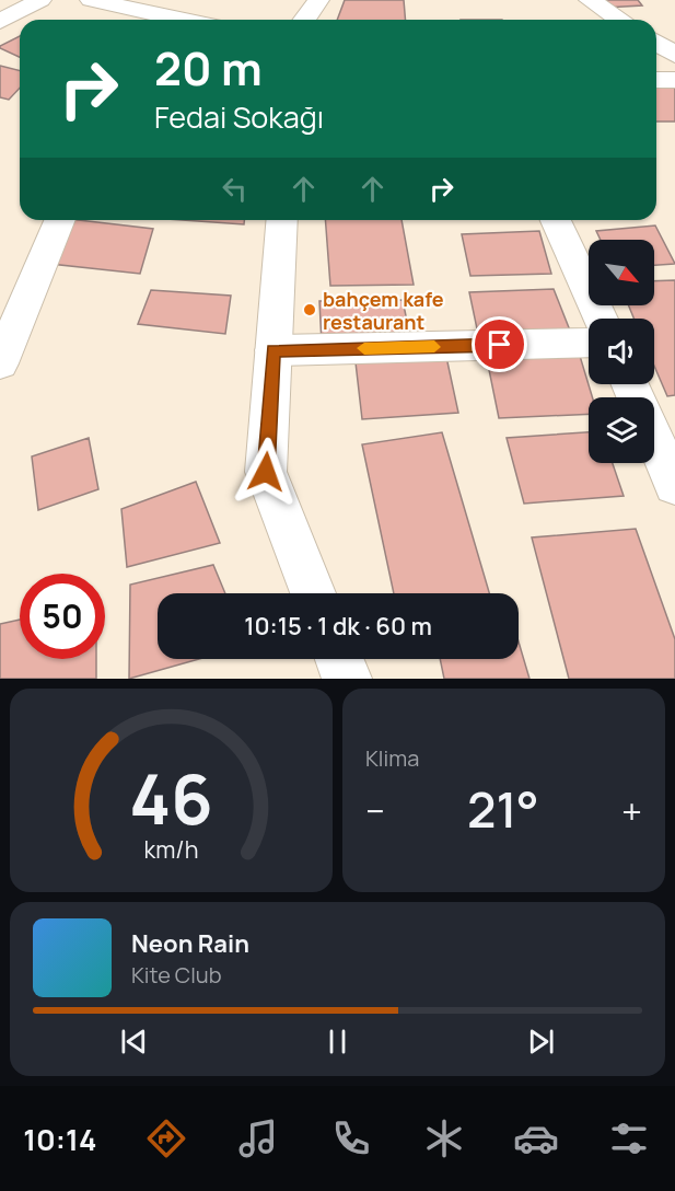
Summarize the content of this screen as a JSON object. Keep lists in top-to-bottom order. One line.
{"places":["bahçem kafe restaurant"],"north":"bottom right","page":{"turn":["20 m","Fedai Sokağı"],"limit":"50","trip":"10:15 · 1 dk · 60 m","tile":"Klima","heat":["−","21°","+"],"song":["Neon Rain","Kite Club"],"tabs":"10:14","gauge":["46","km/h"]}}
